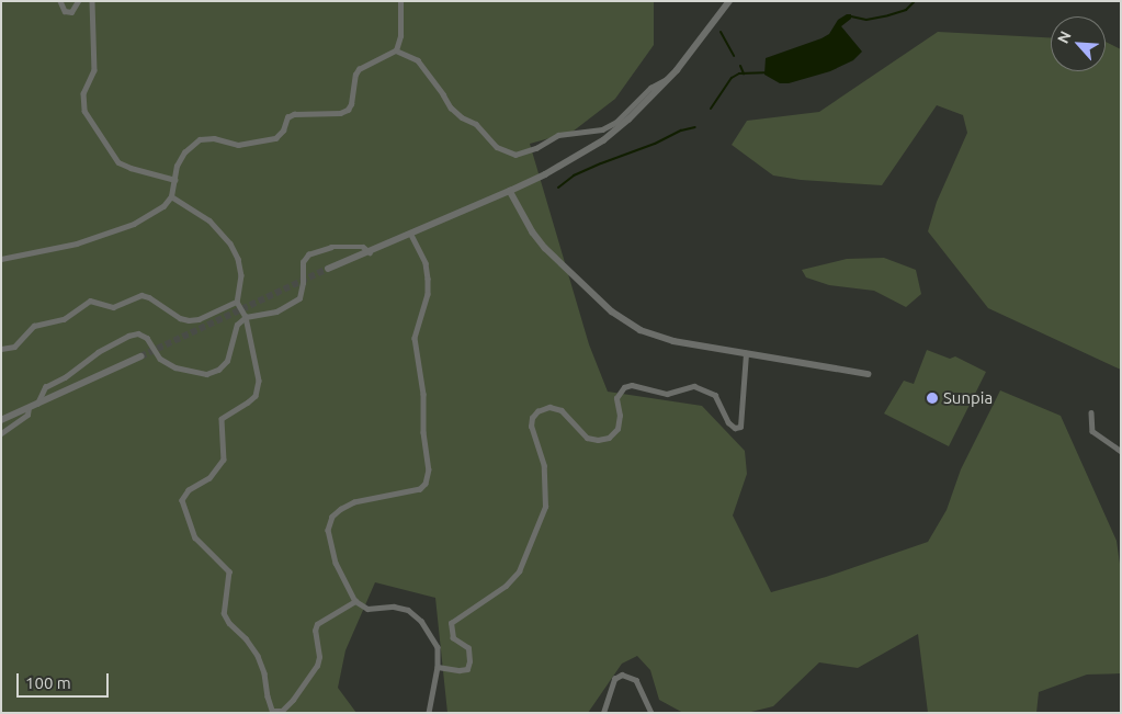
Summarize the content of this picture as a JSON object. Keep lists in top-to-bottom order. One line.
{"places":["Sunpia"],"scale_bar":"100 m","north":"top left"}
